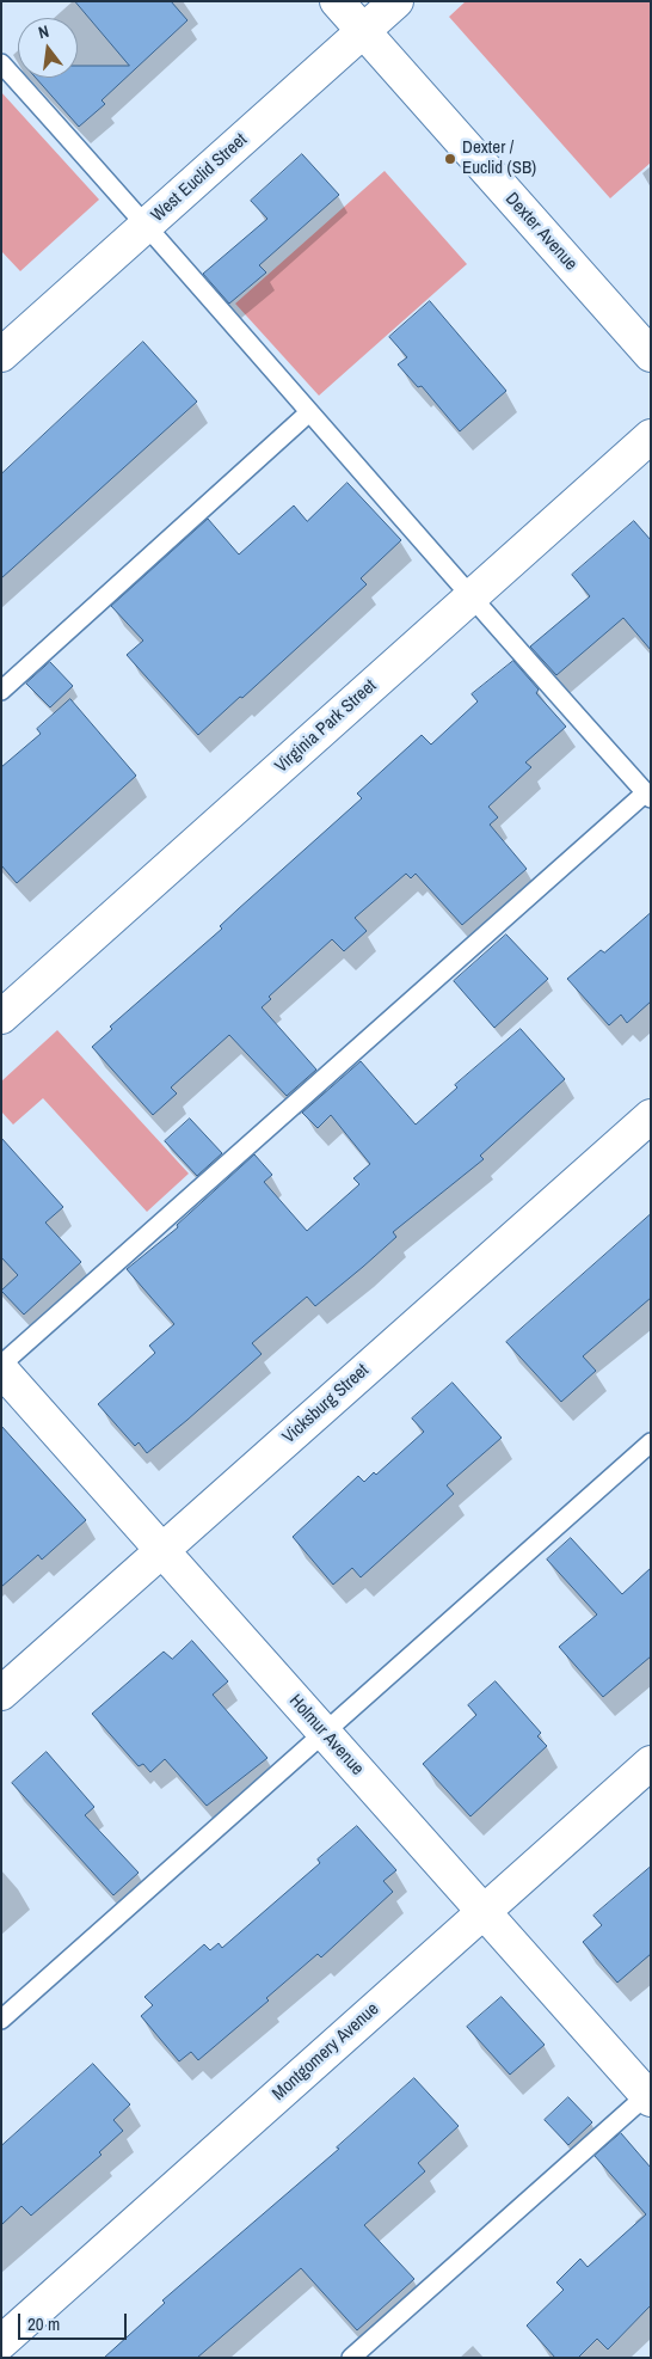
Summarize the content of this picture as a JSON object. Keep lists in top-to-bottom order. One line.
{"streets":{"street":["West Euclid Street","Dexter Avenue","Virginia Park Street","Vicksburg Street","Holmur Avenue","Montgomery Avenue"]},"crossings":[["West Euclid Street","Dexter Avenue"],["Vicksburg Street","Holmur Avenue"],["Holmur Avenue","Montgomery Avenue"]],"places":["Dexter / Euclid (SB)"],"scale_bar":"20 m","north":"top"}
